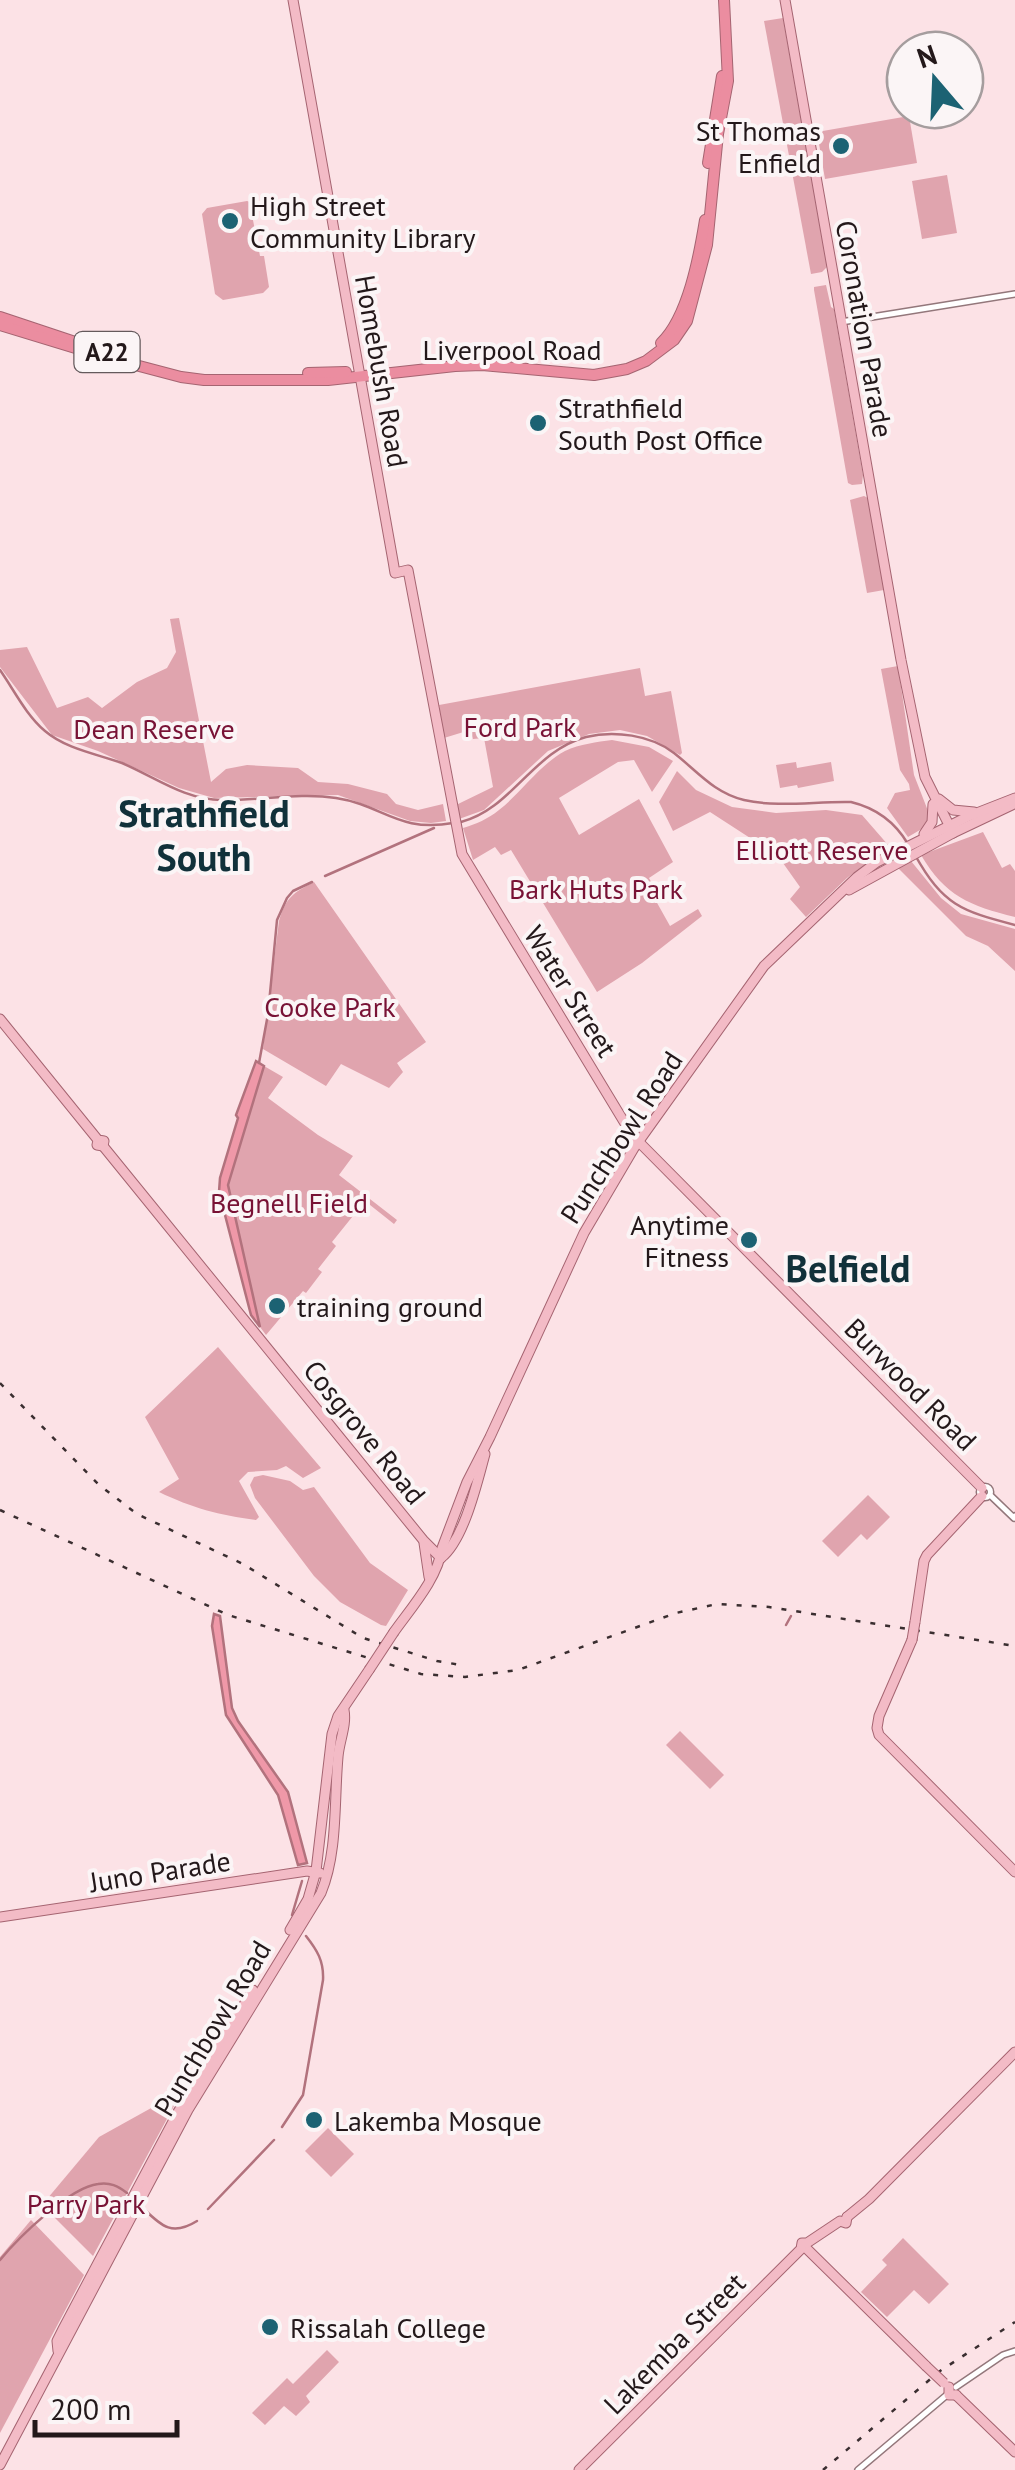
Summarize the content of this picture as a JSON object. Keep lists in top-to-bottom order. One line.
{"streets":{"highway":["Liverpool Road","A22"],"main road":["Coronation Parade","Homebush Road","Water Street","Punchbowl Road","Burwood Road","Cosgrove Road","Juno Parade","Lakemba Street"]},"crossings":[["Coronation Parade","Punchbowl Road"],["Liverpool Road","Homebush Road"],["Homebush Road","Water Street"],["Water Street","Punchbowl Road"],["Water Street","Burwood Road"],["Punchbowl Road","Burwood Road"],["Punchbowl Road","Cosgrove Road"],["Punchbowl Road","Juno Parade"]],"districts":["Strathfield South","Belfield"],"parks":["Ford Park","Dean Reserve","Elliott Reserve","Bark Huts Park","Cooke Park","Begnell Field","Parry Park"],"places":["St Thomas Enfield","High Street Community Library","Strathfield South Post Office","Anytime Fitness","training ground","Lakemba Mosque","Rissalah College"],"scale_bar":"200 m","north":"top"}
